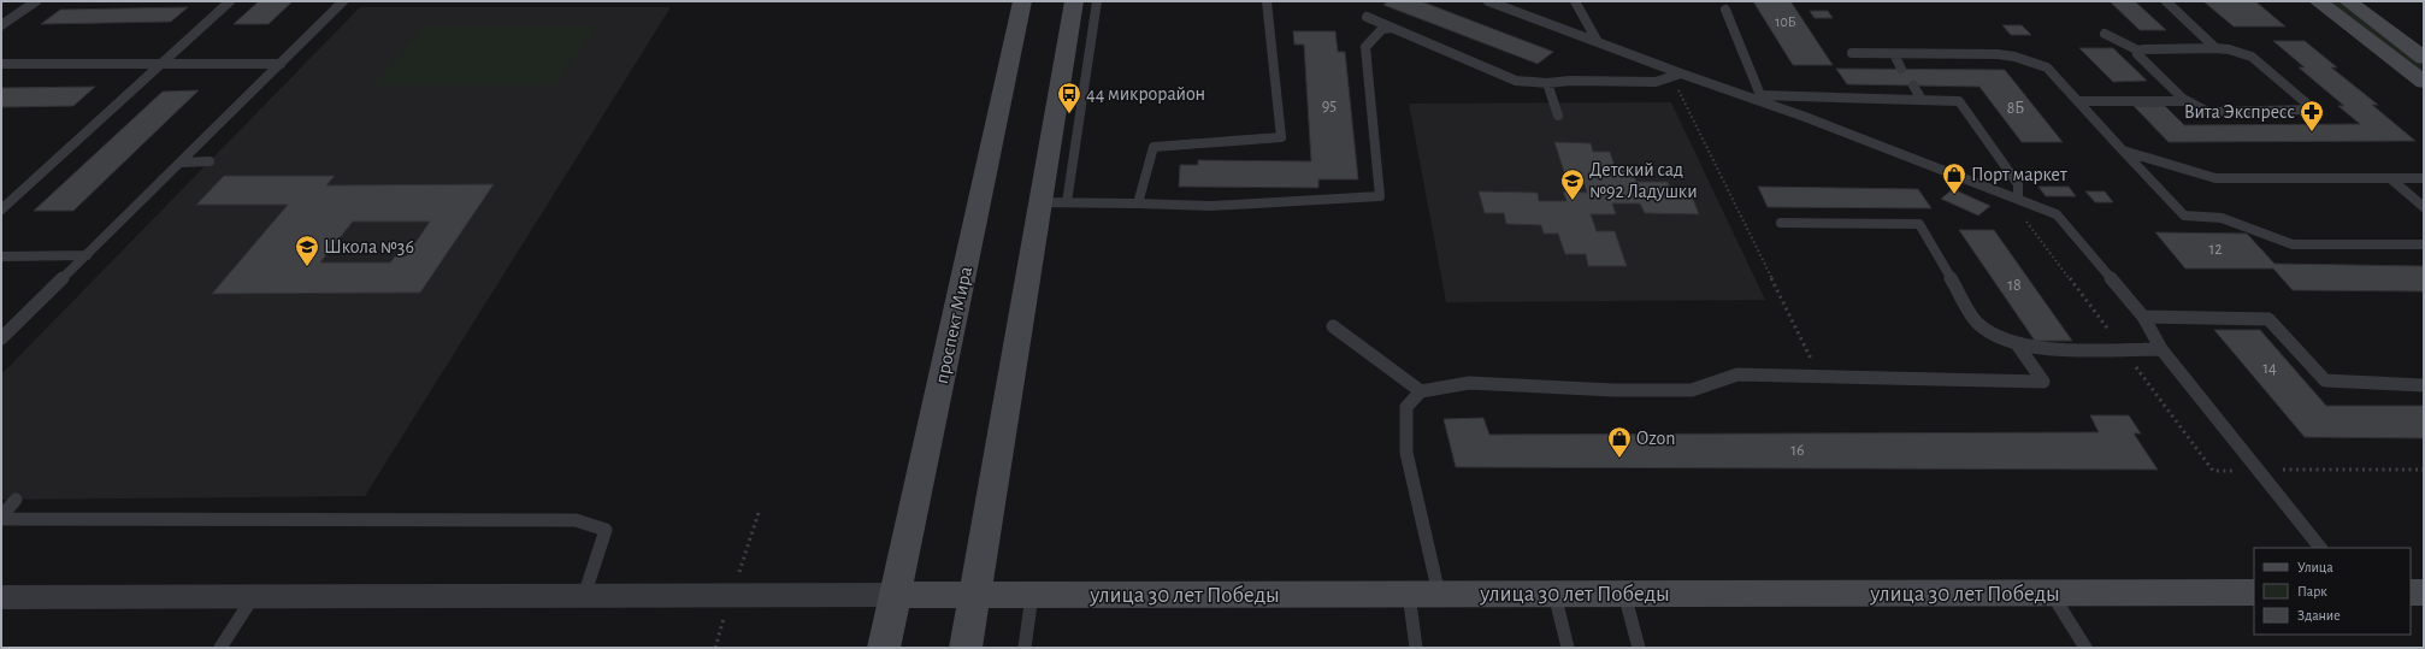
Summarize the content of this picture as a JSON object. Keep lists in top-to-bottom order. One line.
{"streets":{"street":["проспект Мира","улица 30 лет Победы"]},"crossings":[["проспект Мира","улица 30 лет Победы"]],"places":{"bus stop":["44 микрорайон"],"pharmacy":["Вита Экспресс"],"shop":["Порт маркет","Ozon"],"school or university":["Детский сад №92 Ладушки","Школа №36"]},"house_numbers":["10Б","95","8Б","12","18","14","16"],"legend":["Улица","Парк","Здание"]}
